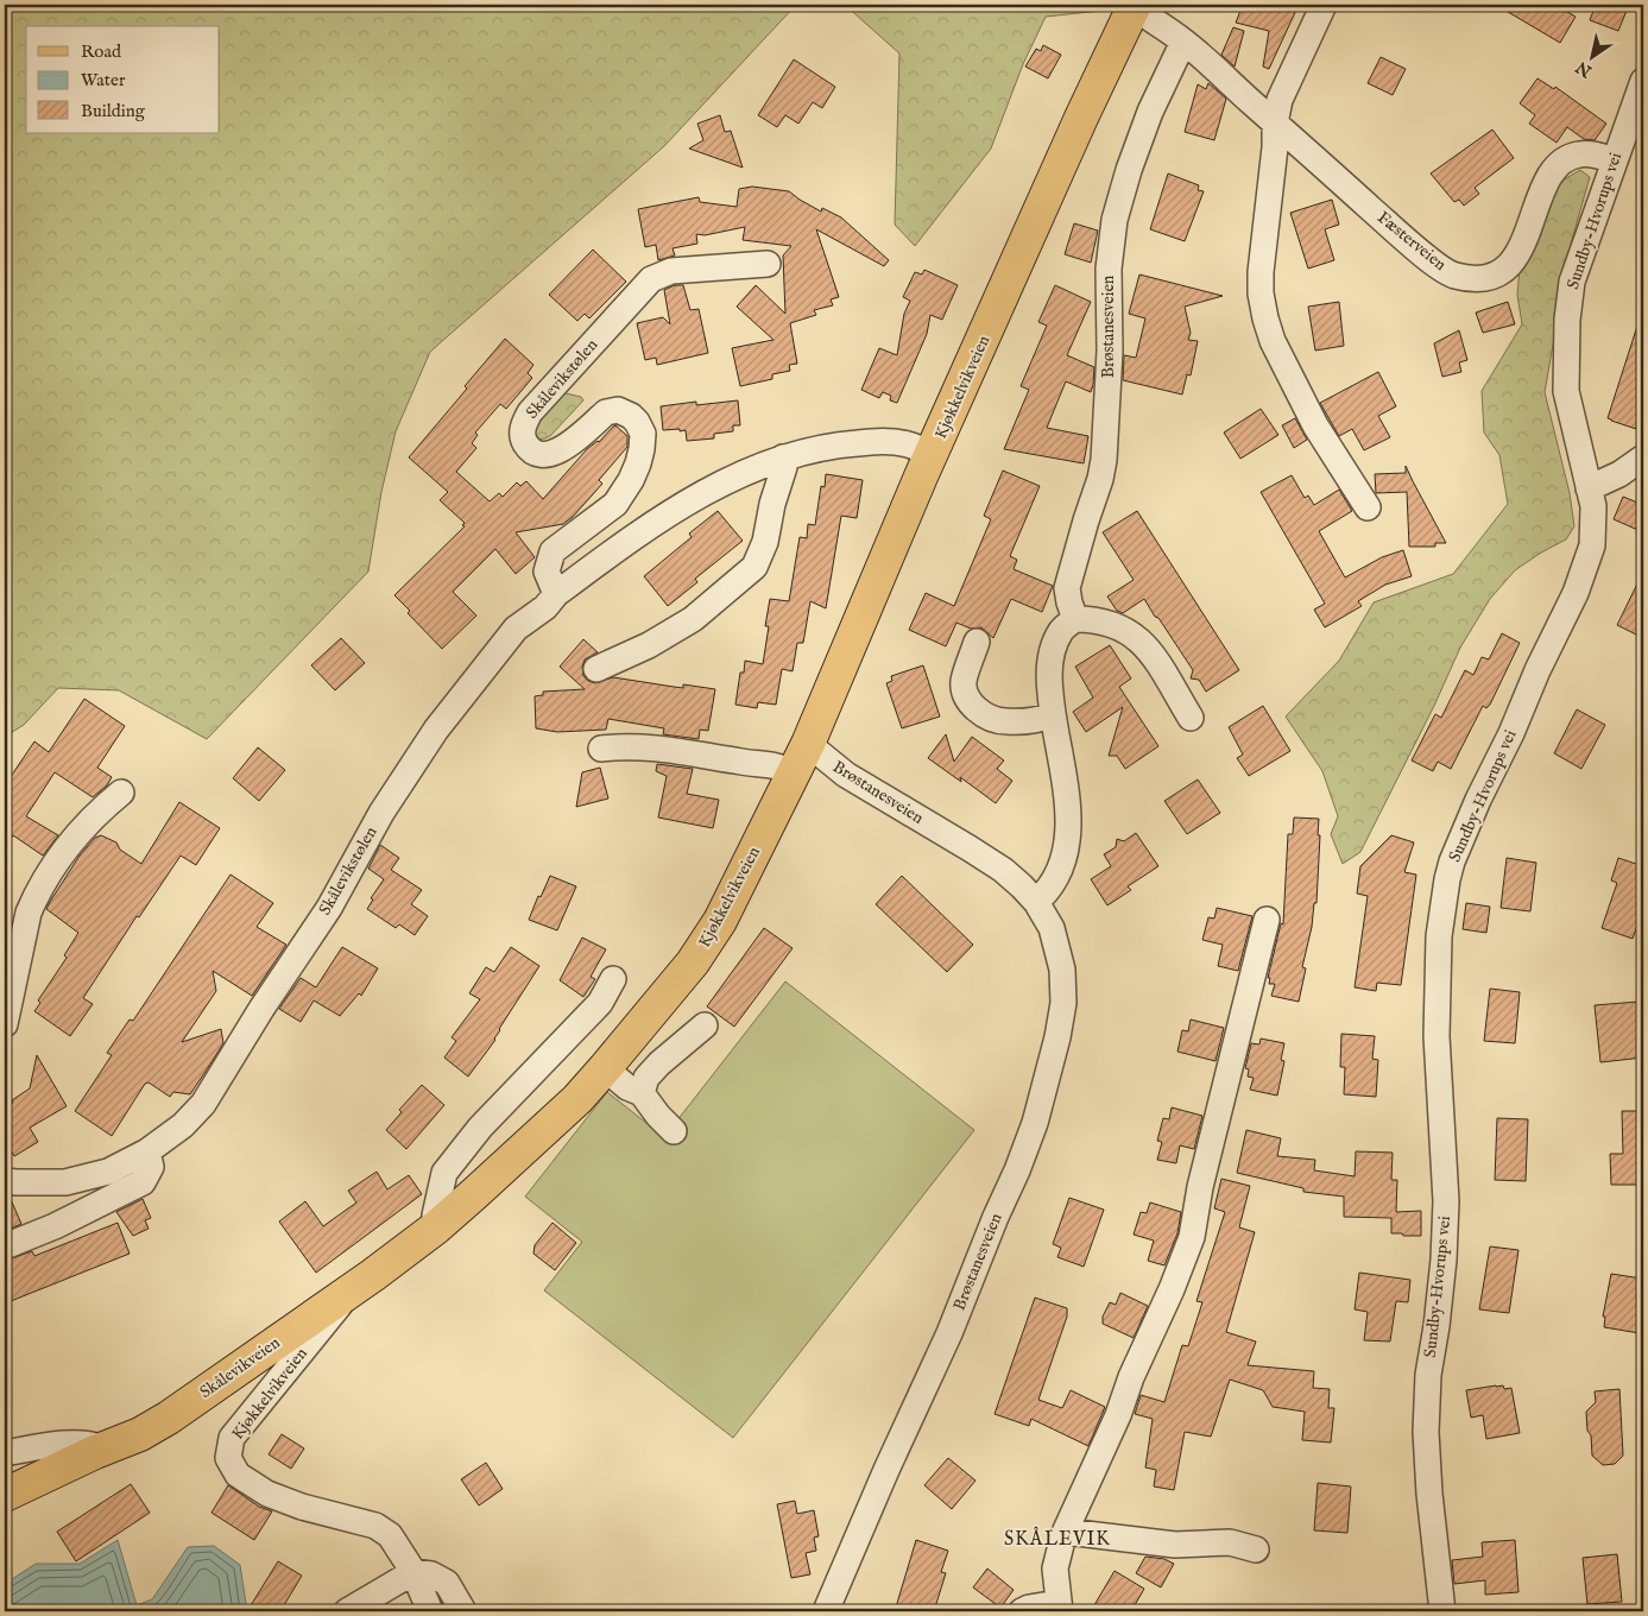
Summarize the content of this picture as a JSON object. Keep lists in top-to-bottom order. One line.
{"streets":{"main road":["Kjøkkelvikveien","Skålevikveien"],"street":["Sundby-Hvorups vei","Fæsterveien","Brøstanesveien","Skålevikstølen"]},"crossings":[["Sundby-Hvorups vei","Fæsterveien"],["Fæsterveien","Brøstanesveien"],["Fæsterveien","Kjøkkelvikveien"],["Brøstanesveien","Kjøkkelvikveien"],["Skålevikstølen","Kjøkkelvikveien"],["Kjøkkelvikveien","Skålevikveien"]],"districts":["SKÅLEVIK"],"legend":["Road","Water","Building"],"north":"bottom left"}
